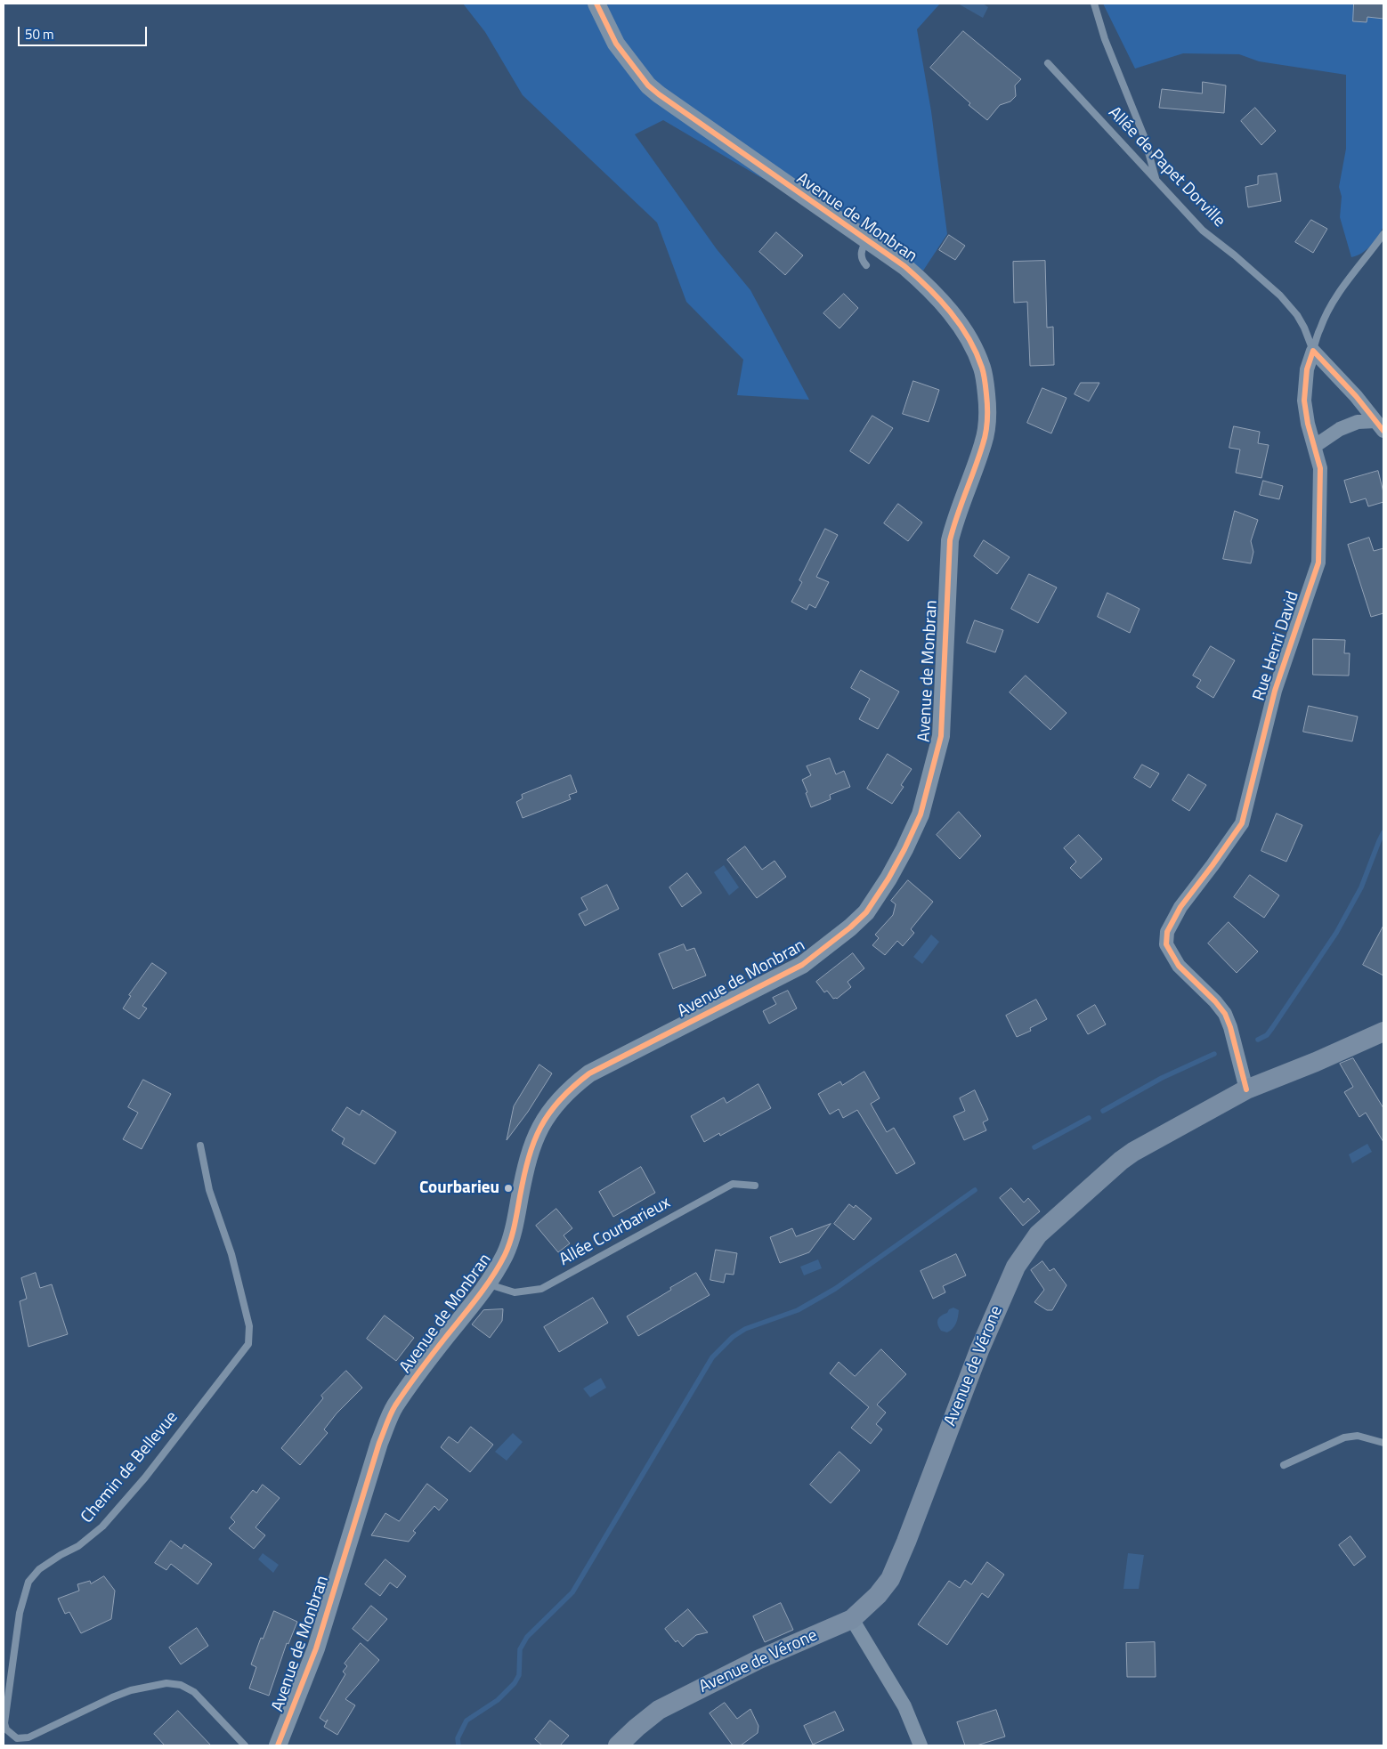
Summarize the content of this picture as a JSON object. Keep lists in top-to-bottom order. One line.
{"streets":{"main road":["Avenue de Vérone"],"street":["Avenue de Monbran","Rue Henri David"],"lane":["Allée de Papet Dorville","Allée Courbarieux","Chemin de Bellevue"]},"crossings":[["Allée de Papet Dorville","Rue Henri David"],["Avenue de Monbran","Allée Courbarieux"],["Rue Henri David","Avenue de Vérone"]],"places":["Courbarieu"],"scale_bar":"50 m"}
